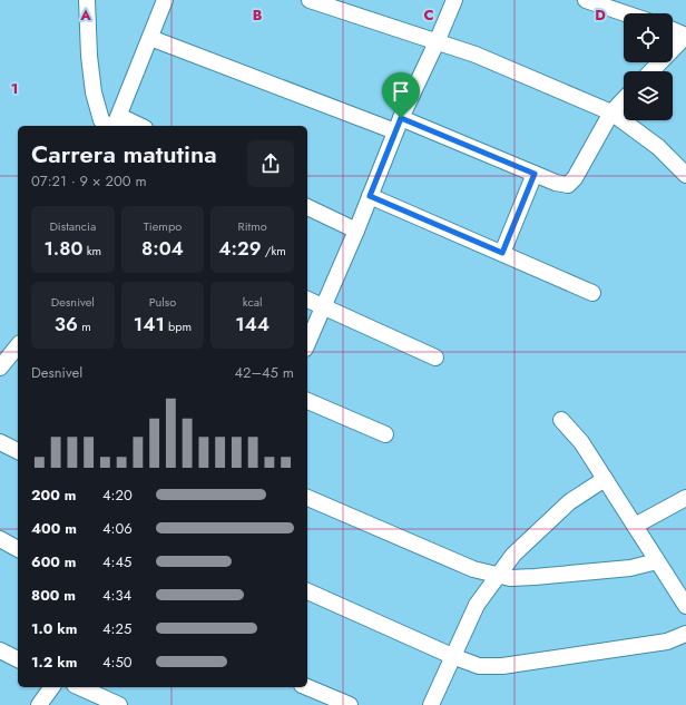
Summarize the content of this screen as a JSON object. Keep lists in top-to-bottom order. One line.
{"page":{"heading":["Carrera matutina","07:21 · 9 × 200 m"],"stats":[["Distancia","1.80 km"],["Tiempo","8:04"],["Ritmo","4:29 /km"],["Desnivel","36 m"],["Pulso","141 bpm"],["kcal","144"]],"chart":["Desnivel","42–45 m"],"list":[{"name":"200 m","note":"4:20"},{"name":"400 m","note":"4:06"},{"name":"600 m","note":"4:45"},{"name":"800 m","note":"4:34"},{"name":"1.0 km","note":"4:25"},{"name":"1.2 km","note":"4:50"}]},"grid":{"columns":["A","B","C","D"],"rows":["1"]}}
